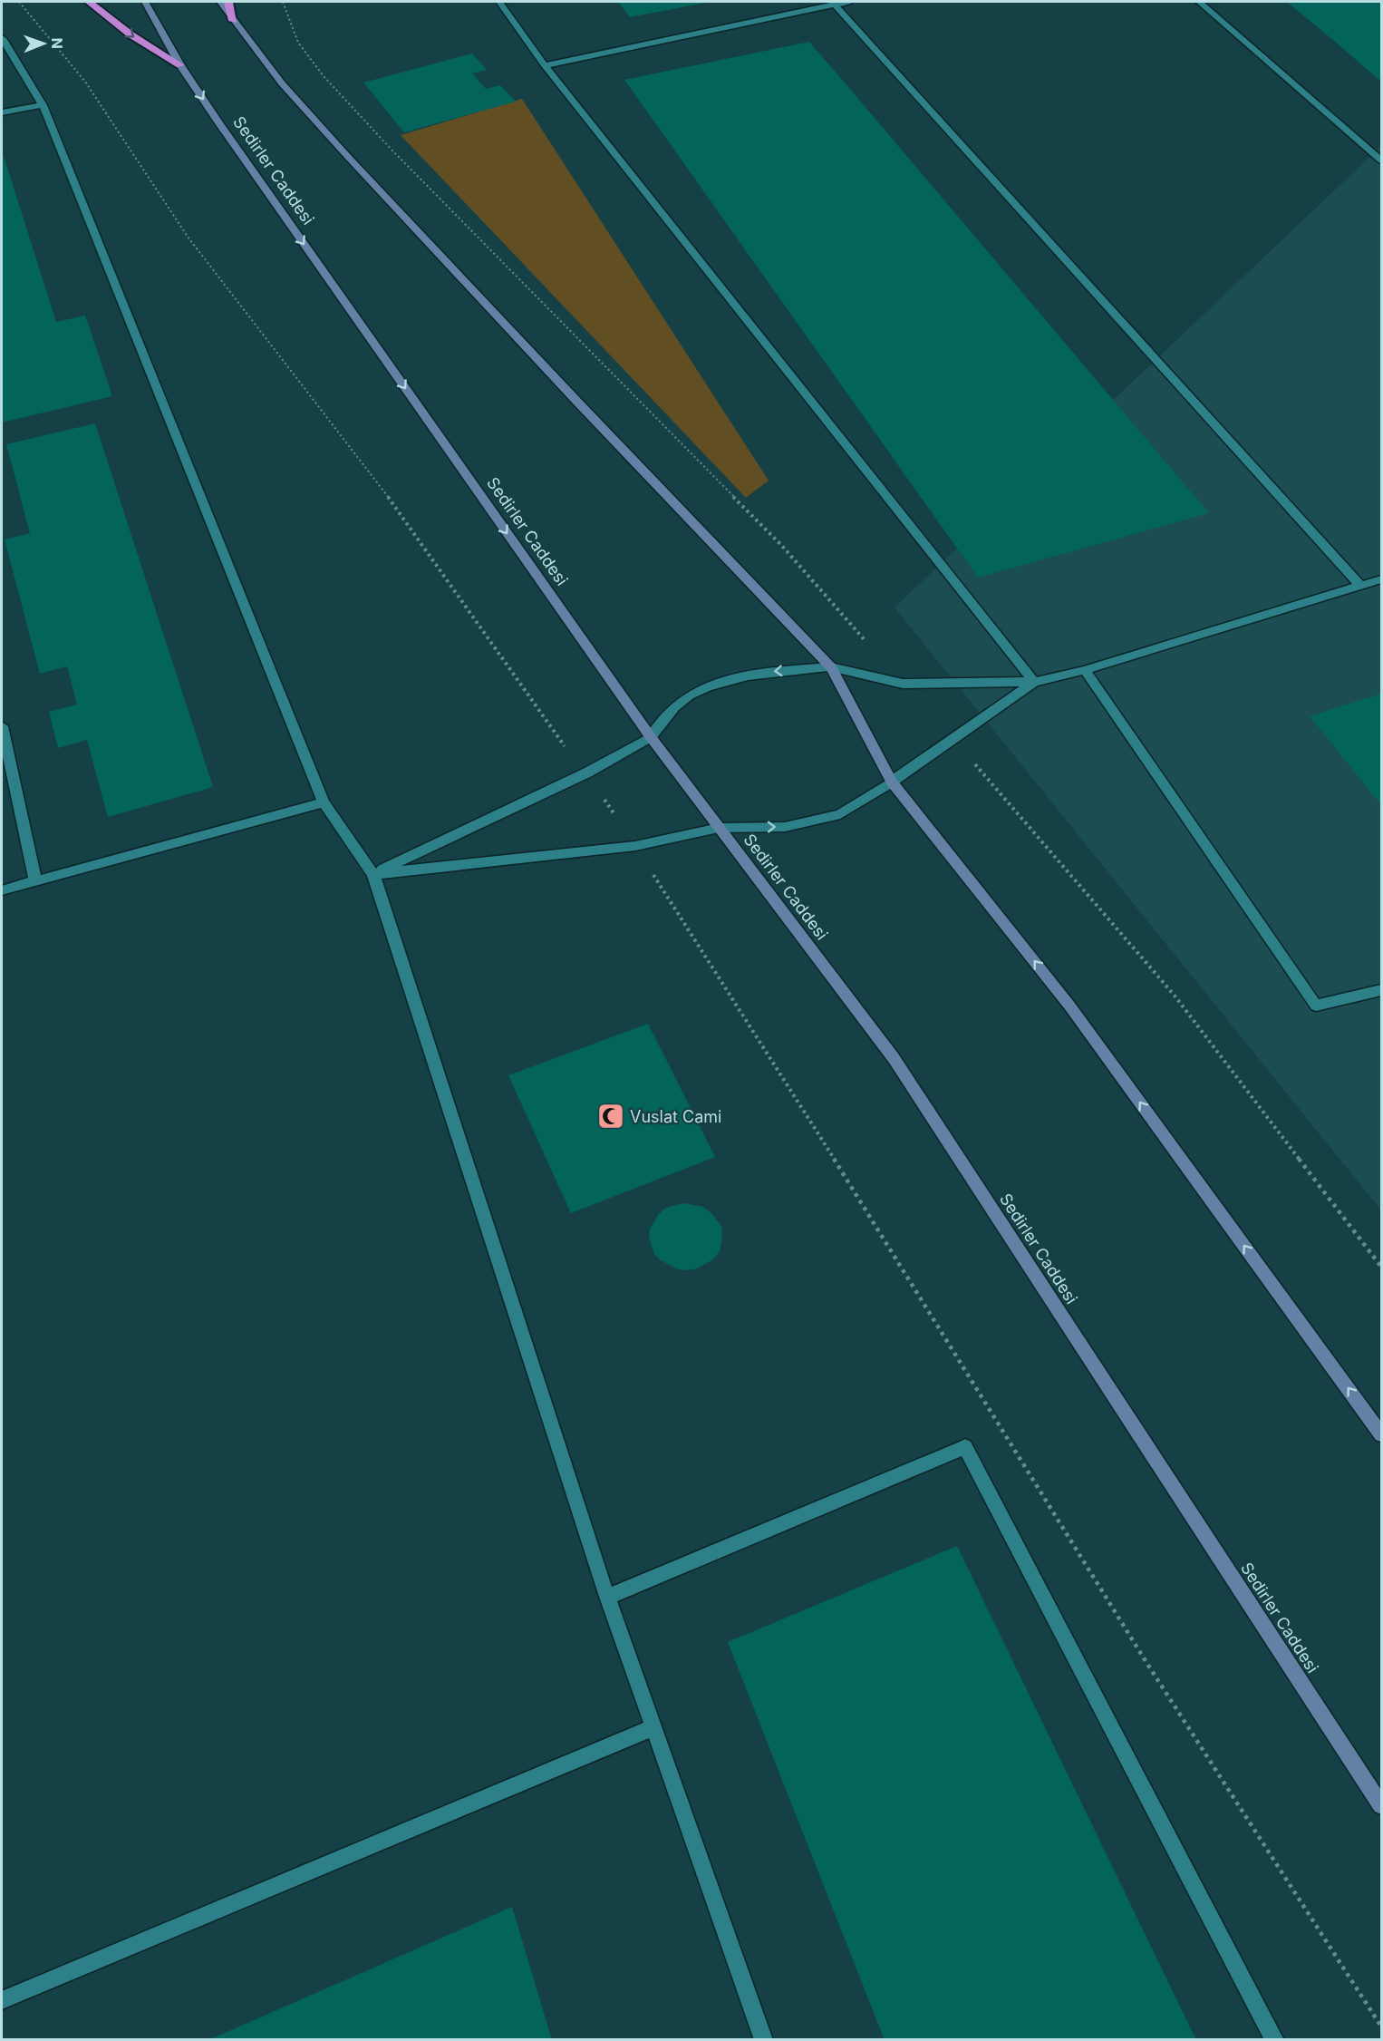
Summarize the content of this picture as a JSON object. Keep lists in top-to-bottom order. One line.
{"streets":{"main road":["Sedirler Caddesi"]},"places":{"mosque":["Vuslat Cami"]},"north":"right"}
